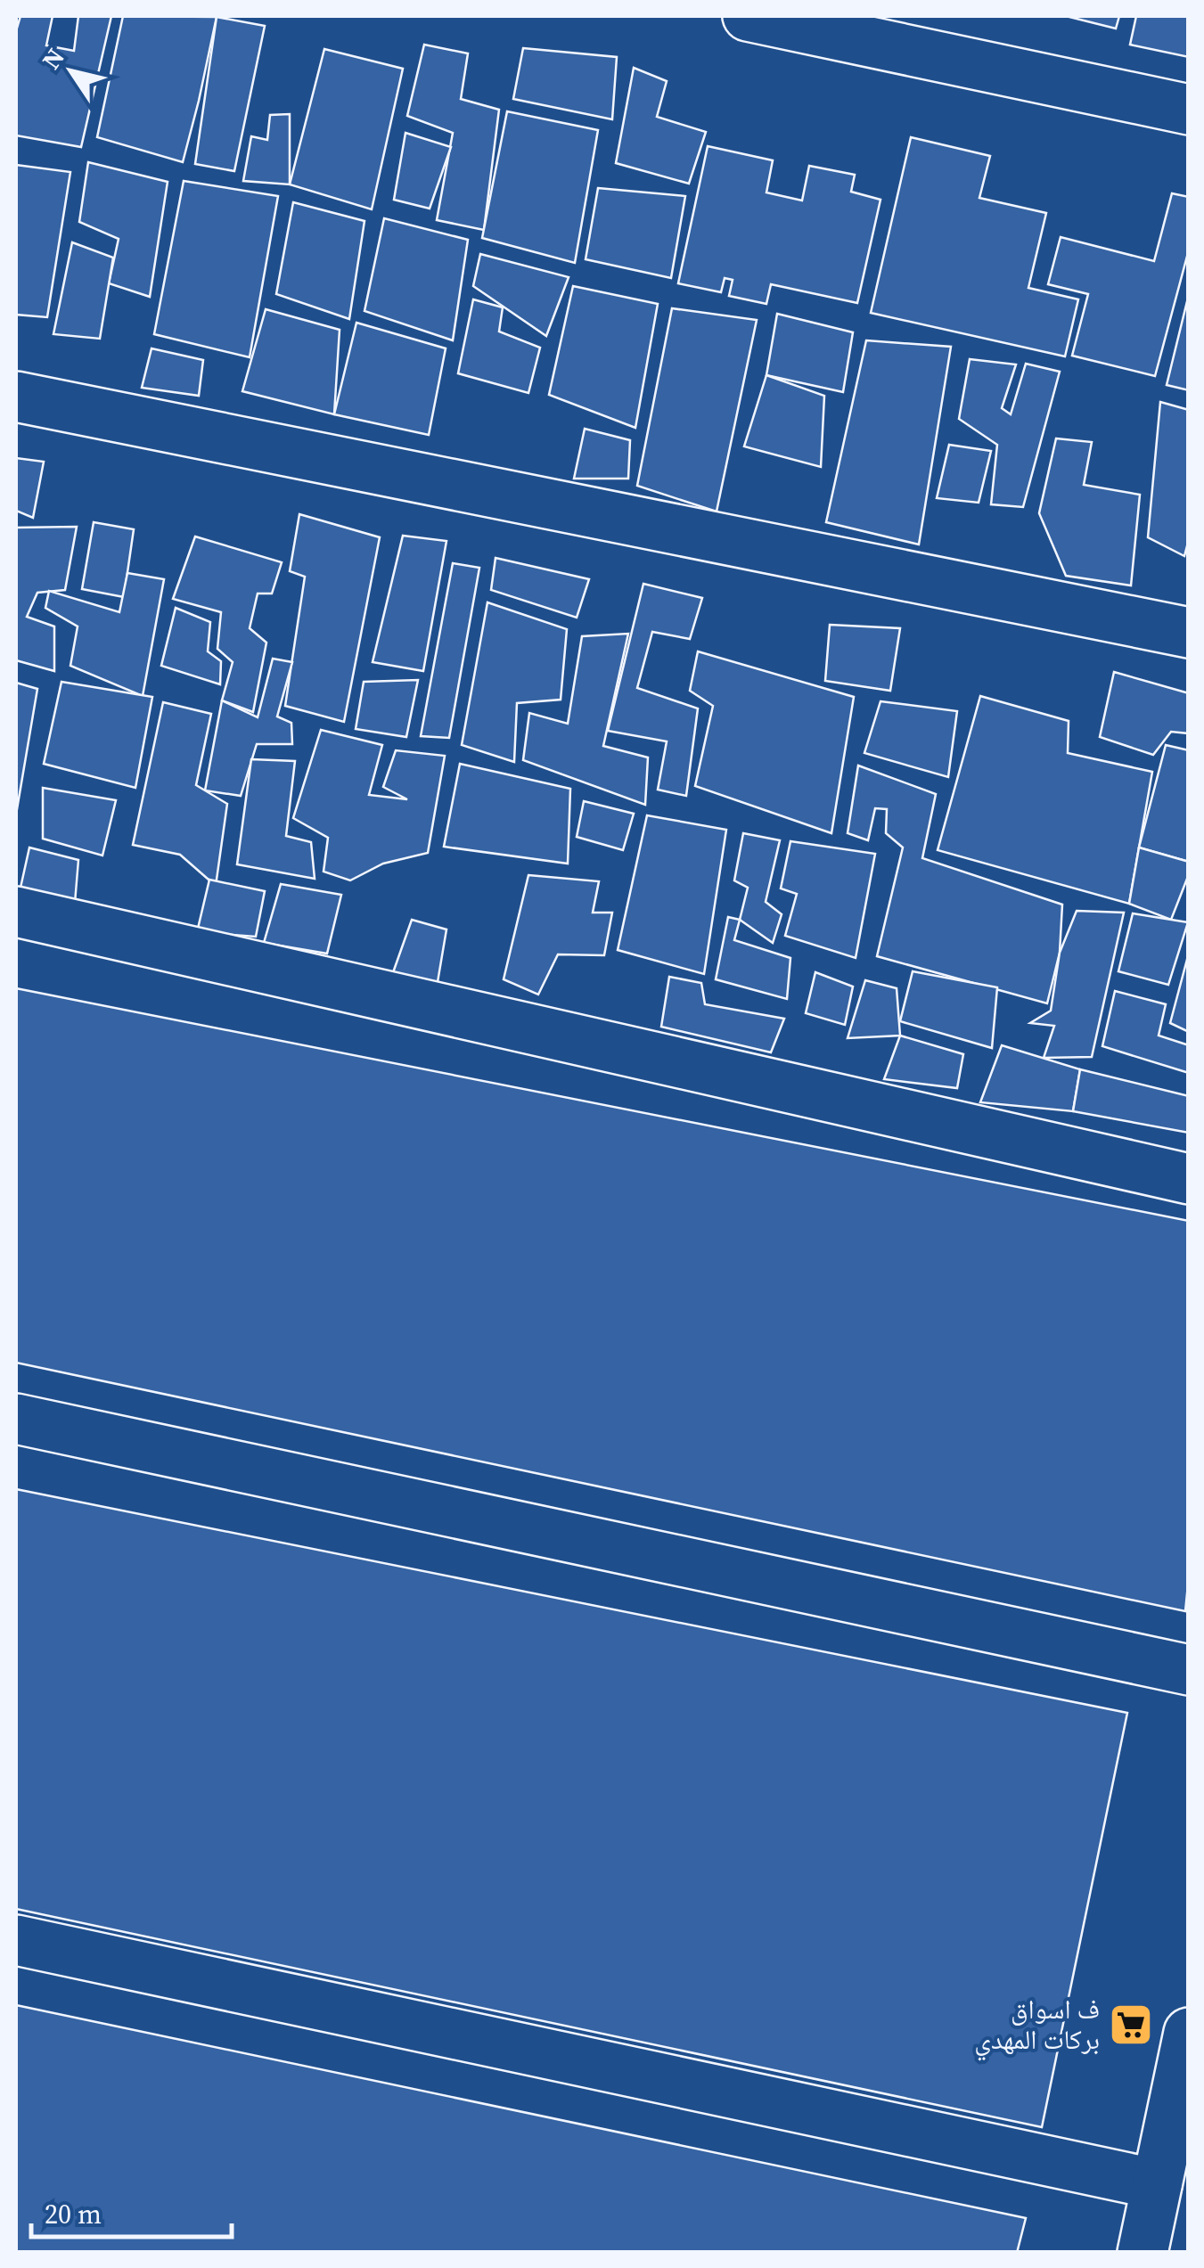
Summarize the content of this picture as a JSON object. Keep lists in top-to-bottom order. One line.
{"places":{"supermarket":["ف اسواق بركات المهدي"]},"scale_bar":"20 m","north":"top left"}
